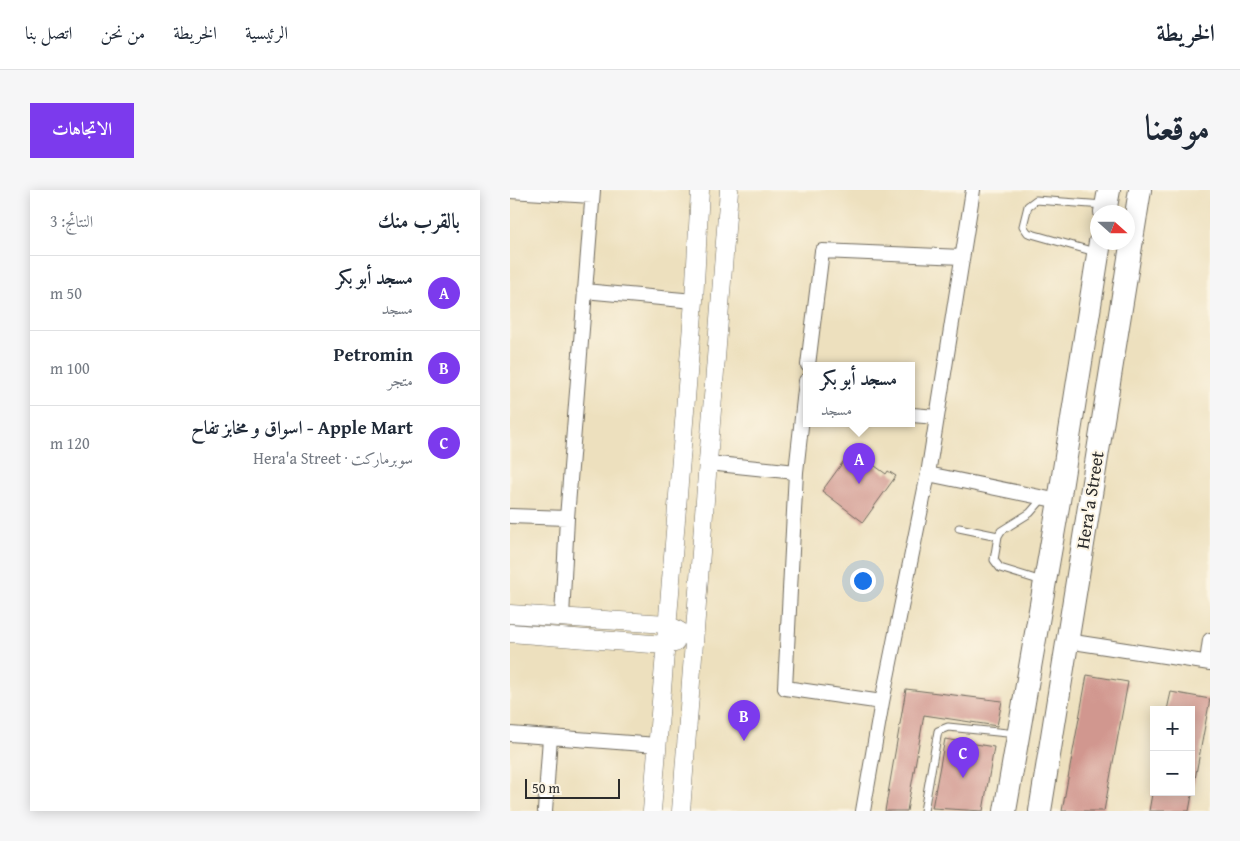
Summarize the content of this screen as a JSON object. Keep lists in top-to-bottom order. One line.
{"streets":{"main road":["Hera'a Street"]},"scale_bar":"50 m","north":"right","page":{"header":"الخريطة","nav":["الرئيسية","الخريطة","من نحن","اتصل بنا"],"title":"موقعنا","buttons":"الاتجاهات","heading":["بالقرب منك","النتائج: 3"],"list":[{"mark":"A","name":"مسجد أبو بكر","note":"مسجد","value":"50 m"},{"mark":"B","name":"Petromin","note":"متجر","value":"100 m"},{"mark":"C","name":"Apple Mart - اسواق و مخابز تفاح","note":"سوبرماركت · Hera'a Street","value":"120 m"}],"popup":["مسجد أبو بكر","مسجد"],"pins":["A","B","C"],"map_buttons":["+","−"],"scale":"50 m"}}
